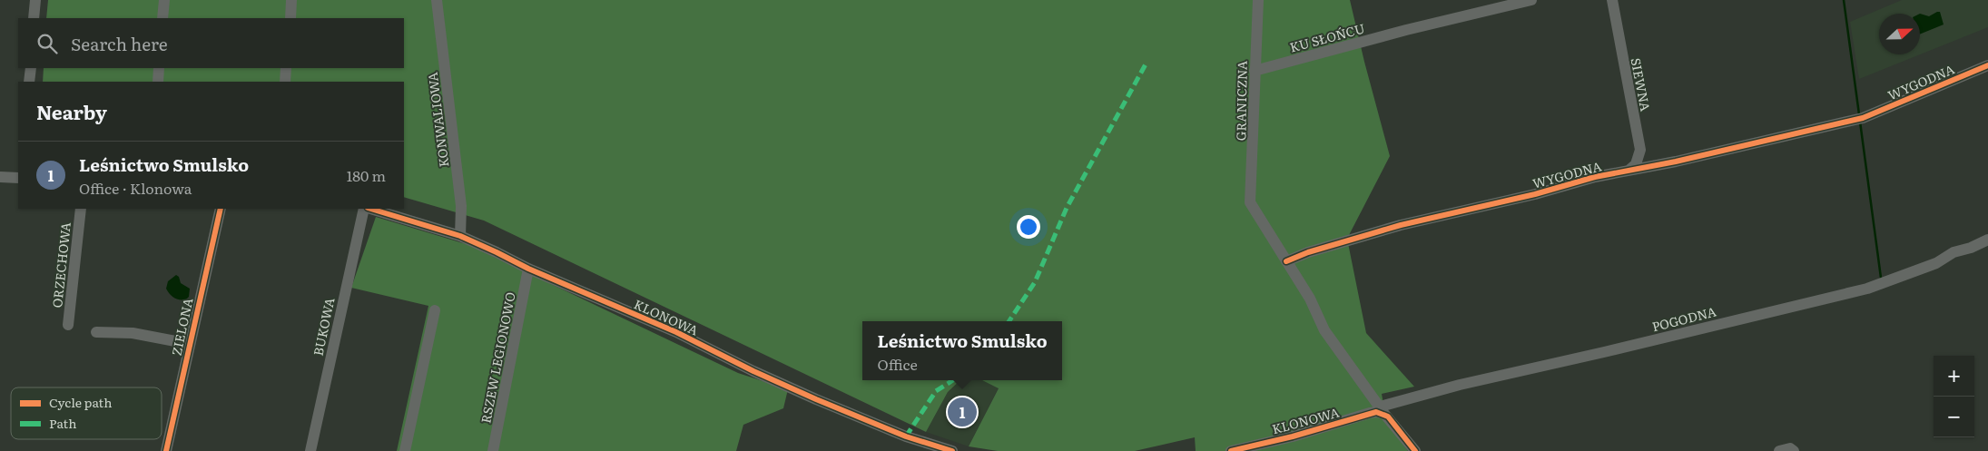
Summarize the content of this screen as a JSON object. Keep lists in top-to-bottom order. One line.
{"streets":{"street":["KU SŁOŃCU","WYGODNA","SIEWNA","GRANICZNA","KONWALIOWA","ORZECHOWA","KLONOWA","POGODNA","ZIELONA","BUKOWA","RSZEW LEGIONOWO"]},"crossings":[["KU SŁOŃCU","GRANICZNA"],["WYGODNA","SIEWNA"],["WYGODNA","GRANICZNA"],["KONWALIOWA","KLONOWA"],["KLONOWA","POGODNA"],["KLONOWA","RSZEW LEGIONOWO"]],"legend":["Cycle path","Path"],"north":"right","page":{"search":"Search here","heading":"Nearby","list":[{"mark":"1","name":"Leśnictwo Smulsko","note":"Office · Klonowa","value":"180 m"}],"popup":["Leśnictwo Smulsko","Office"],"map_buttons":["+","−"],"pins":"1"}}
